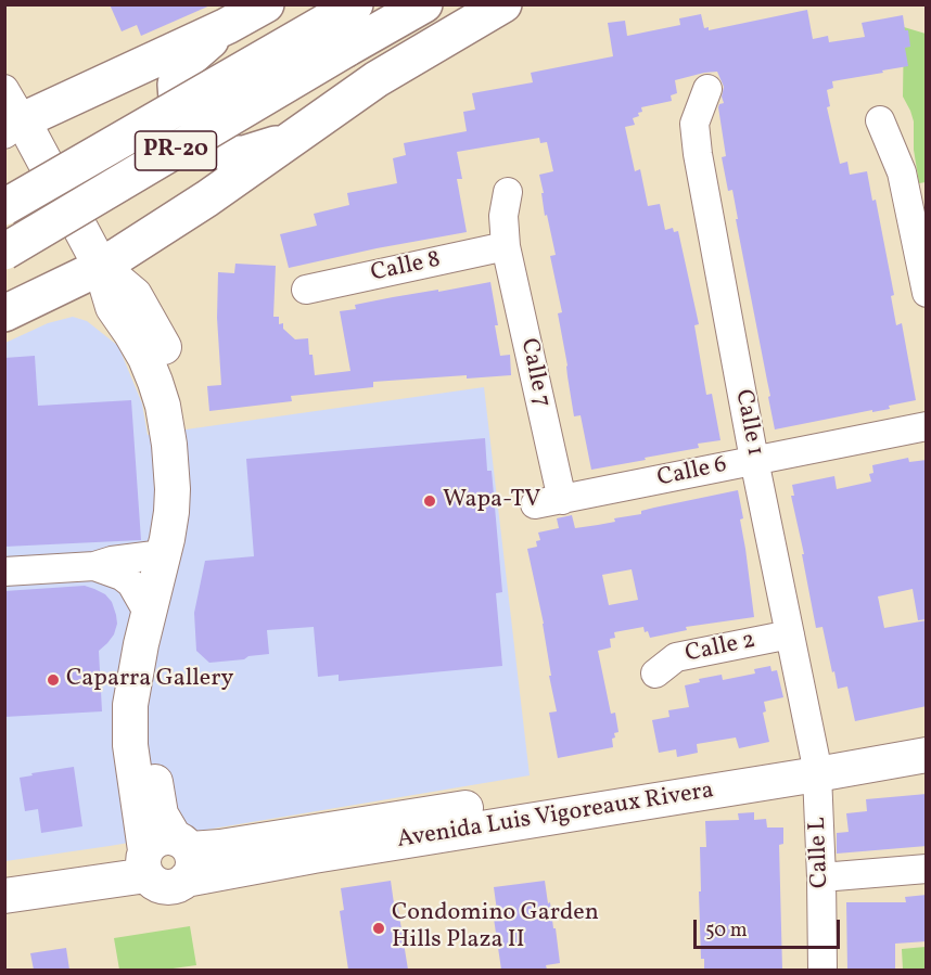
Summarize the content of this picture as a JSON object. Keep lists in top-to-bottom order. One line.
{"streets":{"highway":["PR-20"],"main road":["Avenida Luis Vigoreaux Rivera"],"street":["Calle 8","Calle 7","Calle 1","Calle 6","Calle 2","Calle L"]},"crossings":[["Calle 8","Calle 7"],["Calle 7","Calle 6"],["Calle 1","Calle 6"],["Calle 1","Calle 2"],["Calle 1","Avenida Luis Vigoreaux Rivera"],["Calle 1","Calle L"],["Avenida Luis Vigoreaux Rivera","Calle L"]],"places":["Wapa-TV","Caparra Gallery","Condomino Garden Hills Plaza II"],"scale_bar":"50 m"}
